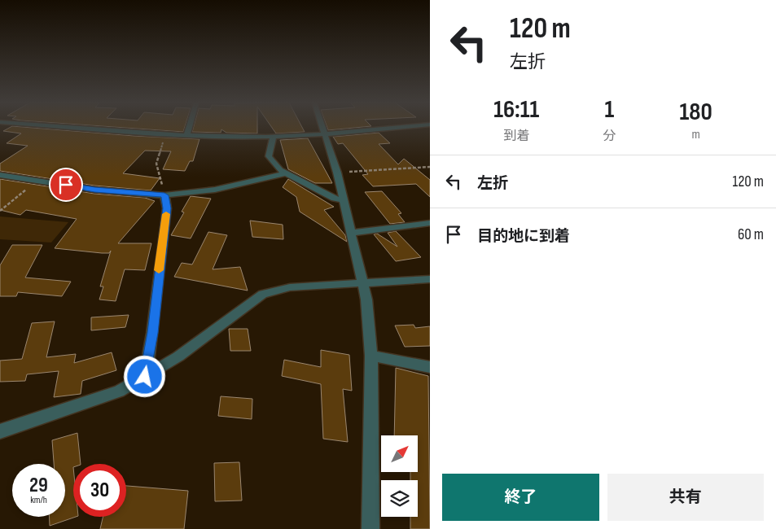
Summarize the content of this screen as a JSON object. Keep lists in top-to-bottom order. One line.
{"north":"top right","page":{"turn":["120 m","左折"],"eta":["16:11","到着","1","分","180","m"],"list":[{"name":"左折","value":"120 m"},{"name":"目的地に到着","value":"60 m"}],"speed":"29 km/h","limit":"30","buttons":["終了","共有"]}}
